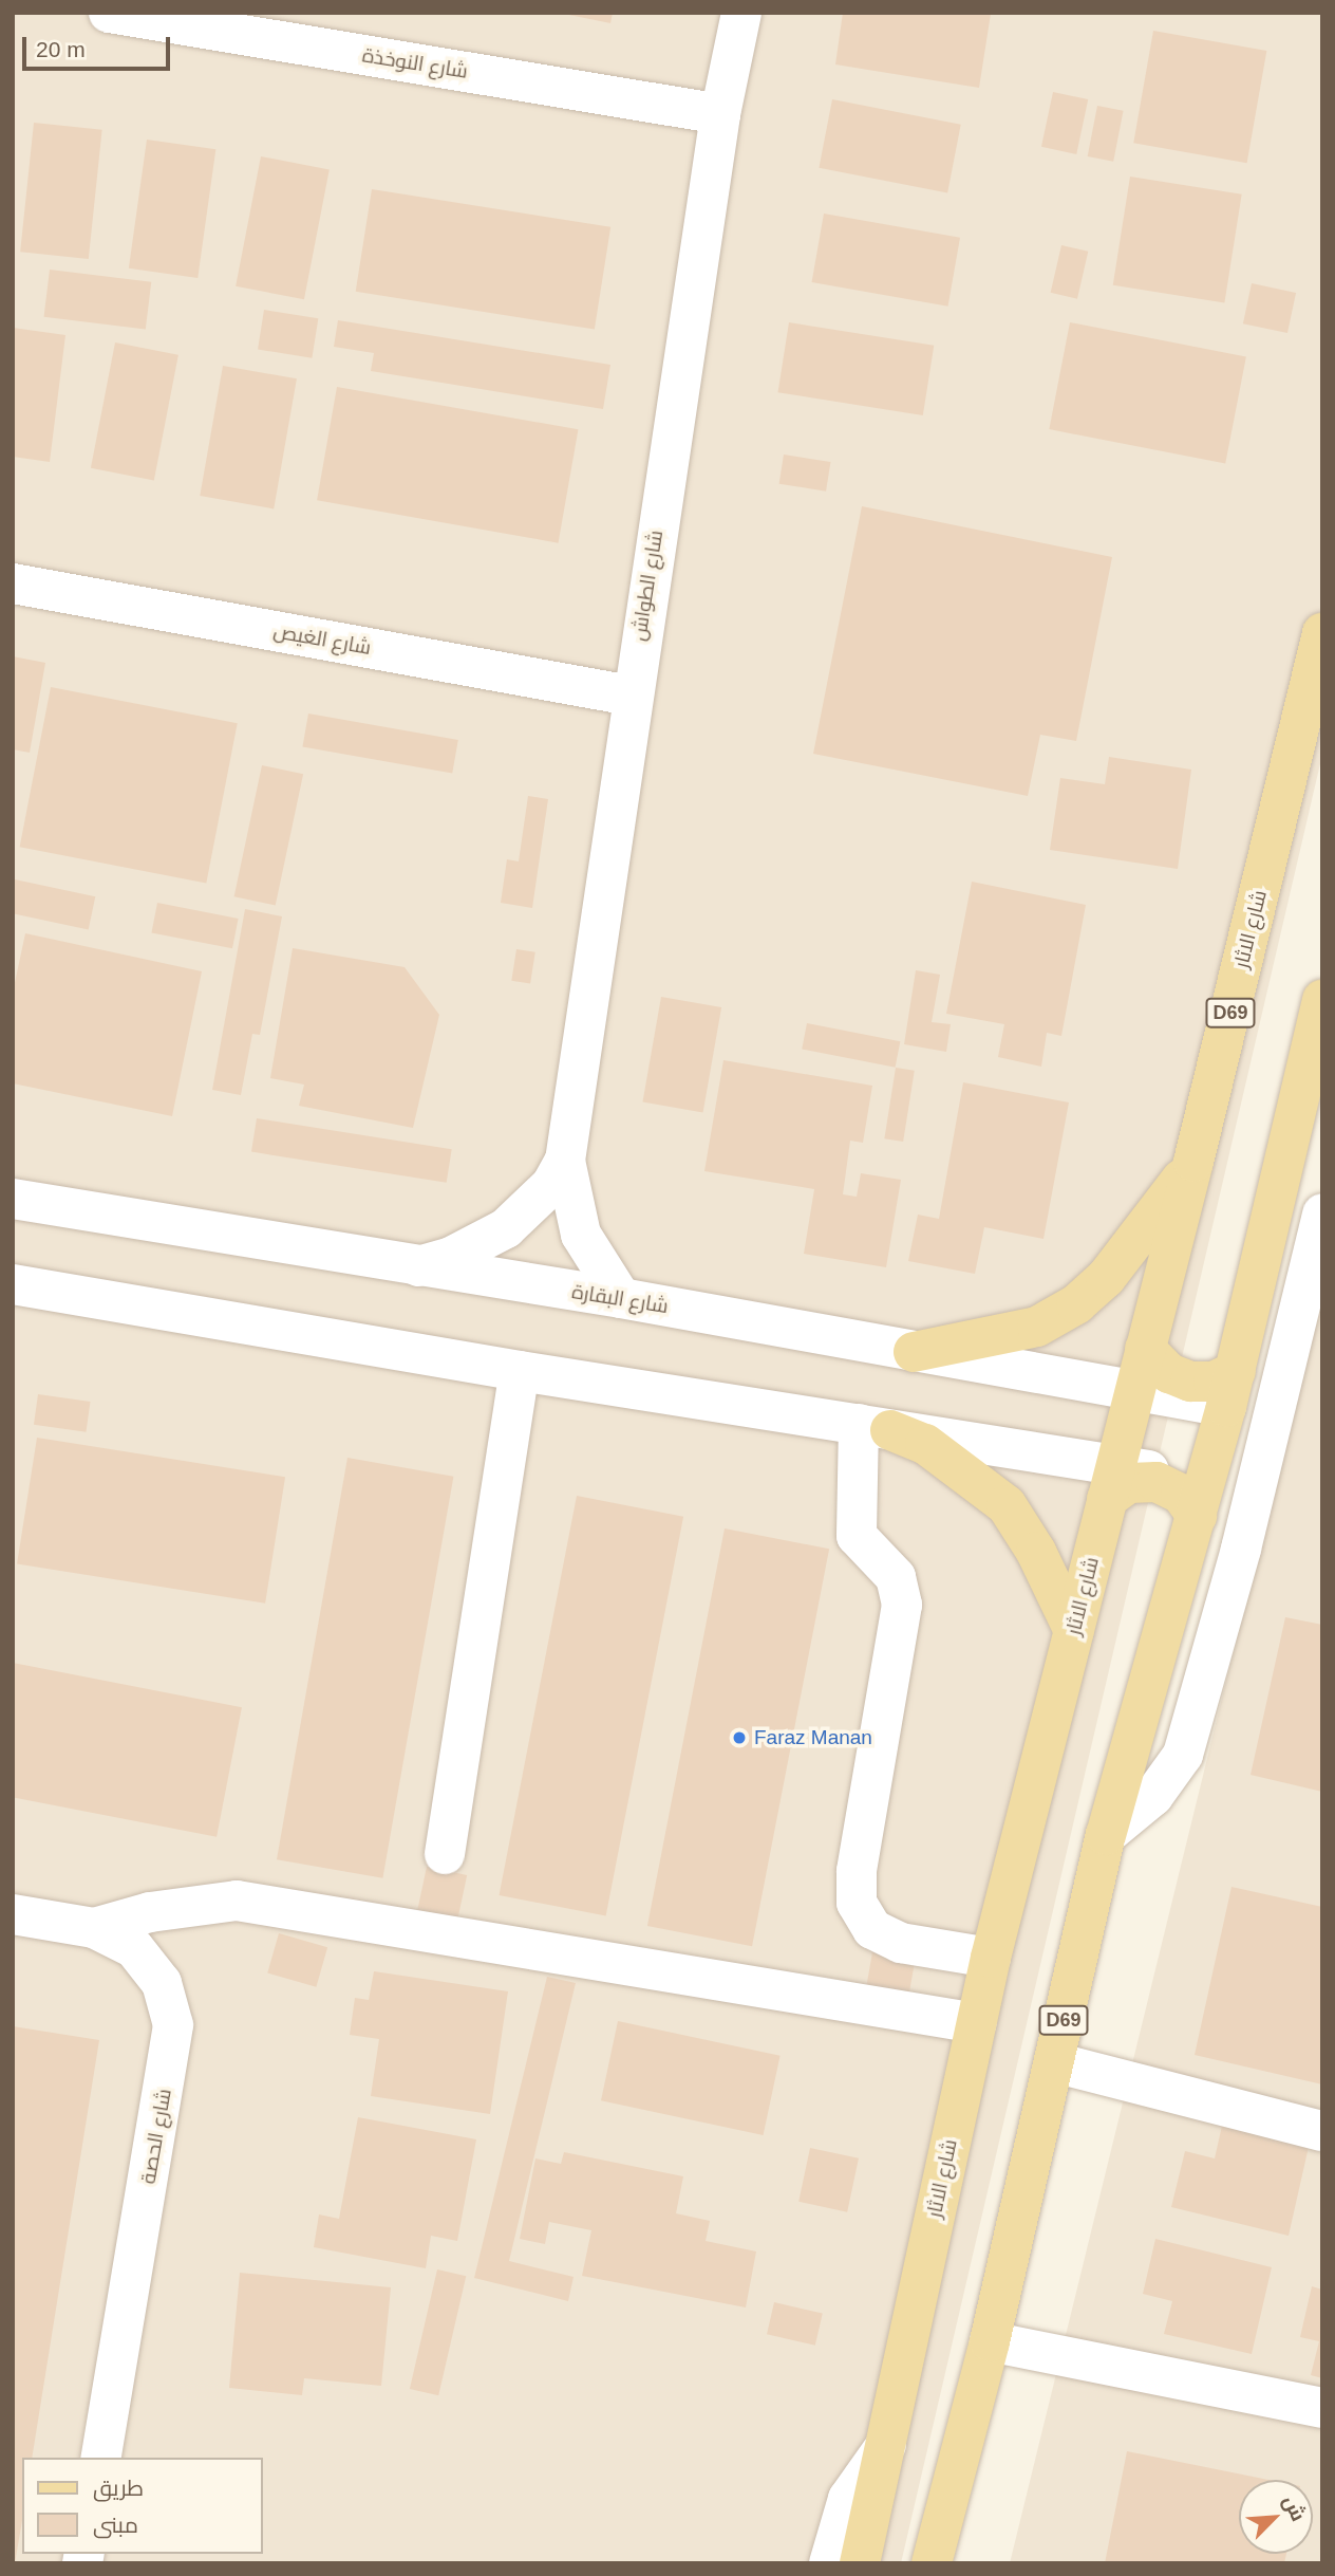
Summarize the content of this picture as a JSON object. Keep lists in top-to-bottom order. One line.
{"streets":{"main road":["شارع الاثار","D69"],"street":["شارع النوخذة","شارع الطواش","شارع الغيص","شارع البقارة","شارع الحصة"]},"crossings":[["شارع النوخذة","شارع الطواش"],["شارع الطواش","شارع الغيص"],["شارع الطواش","شارع البقارة"],["شارع الاثار","شارع البقارة"],["D69","شارع البقارة"]],"places":["Faraz Manan"],"legend":["طريق","مبنى"],"scale_bar":"20 m","north":"top right"}
